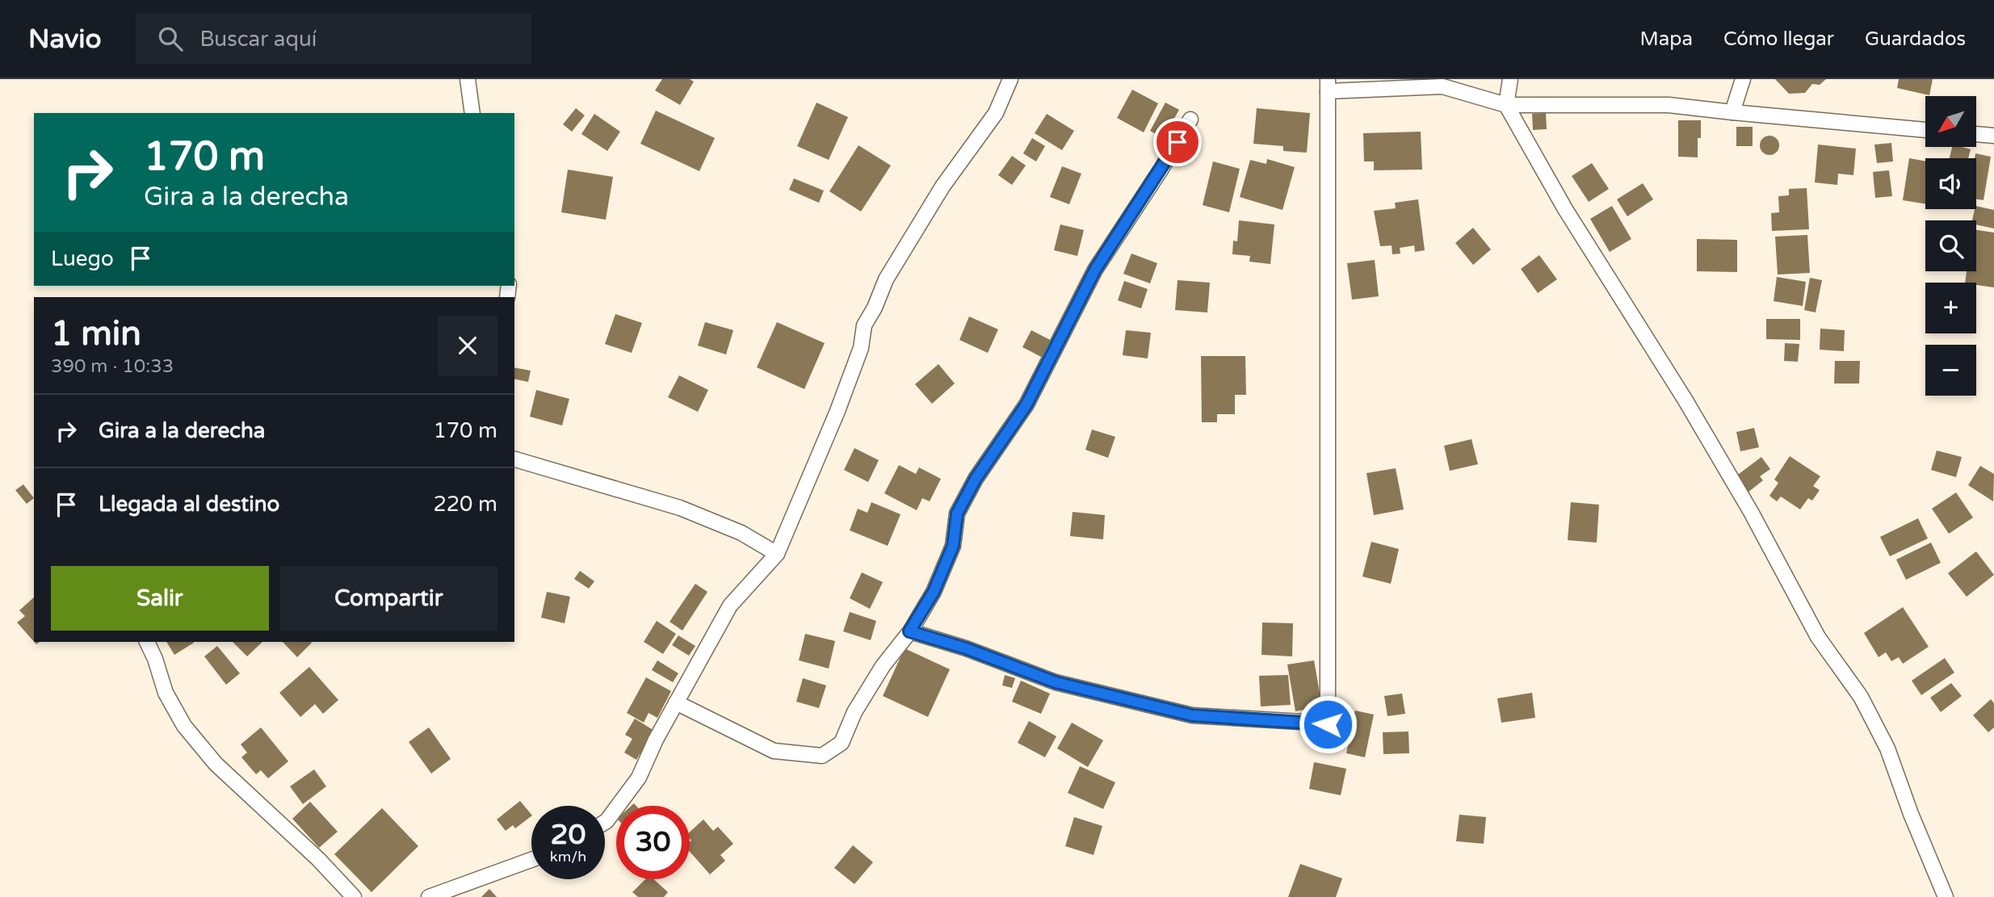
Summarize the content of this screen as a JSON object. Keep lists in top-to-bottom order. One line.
{"north":"bottom left","page":{"header":"Navio","search":"Buscar aquí","nav":["Mapa","Cómo llegar","Guardados"],"map_buttons":["+","−"],"turn":["170 m","Gira a la derecha"],"then":"Luego","heading":["1 min","390 m · 10:33"],"list":[{"name":"Gira a la derecha","value":"170 m"},{"name":"Llegada al destino","value":"220 m"}],"buttons":["Salir","Compartir"],"speed":"20 km/h","limit":"30"}}
